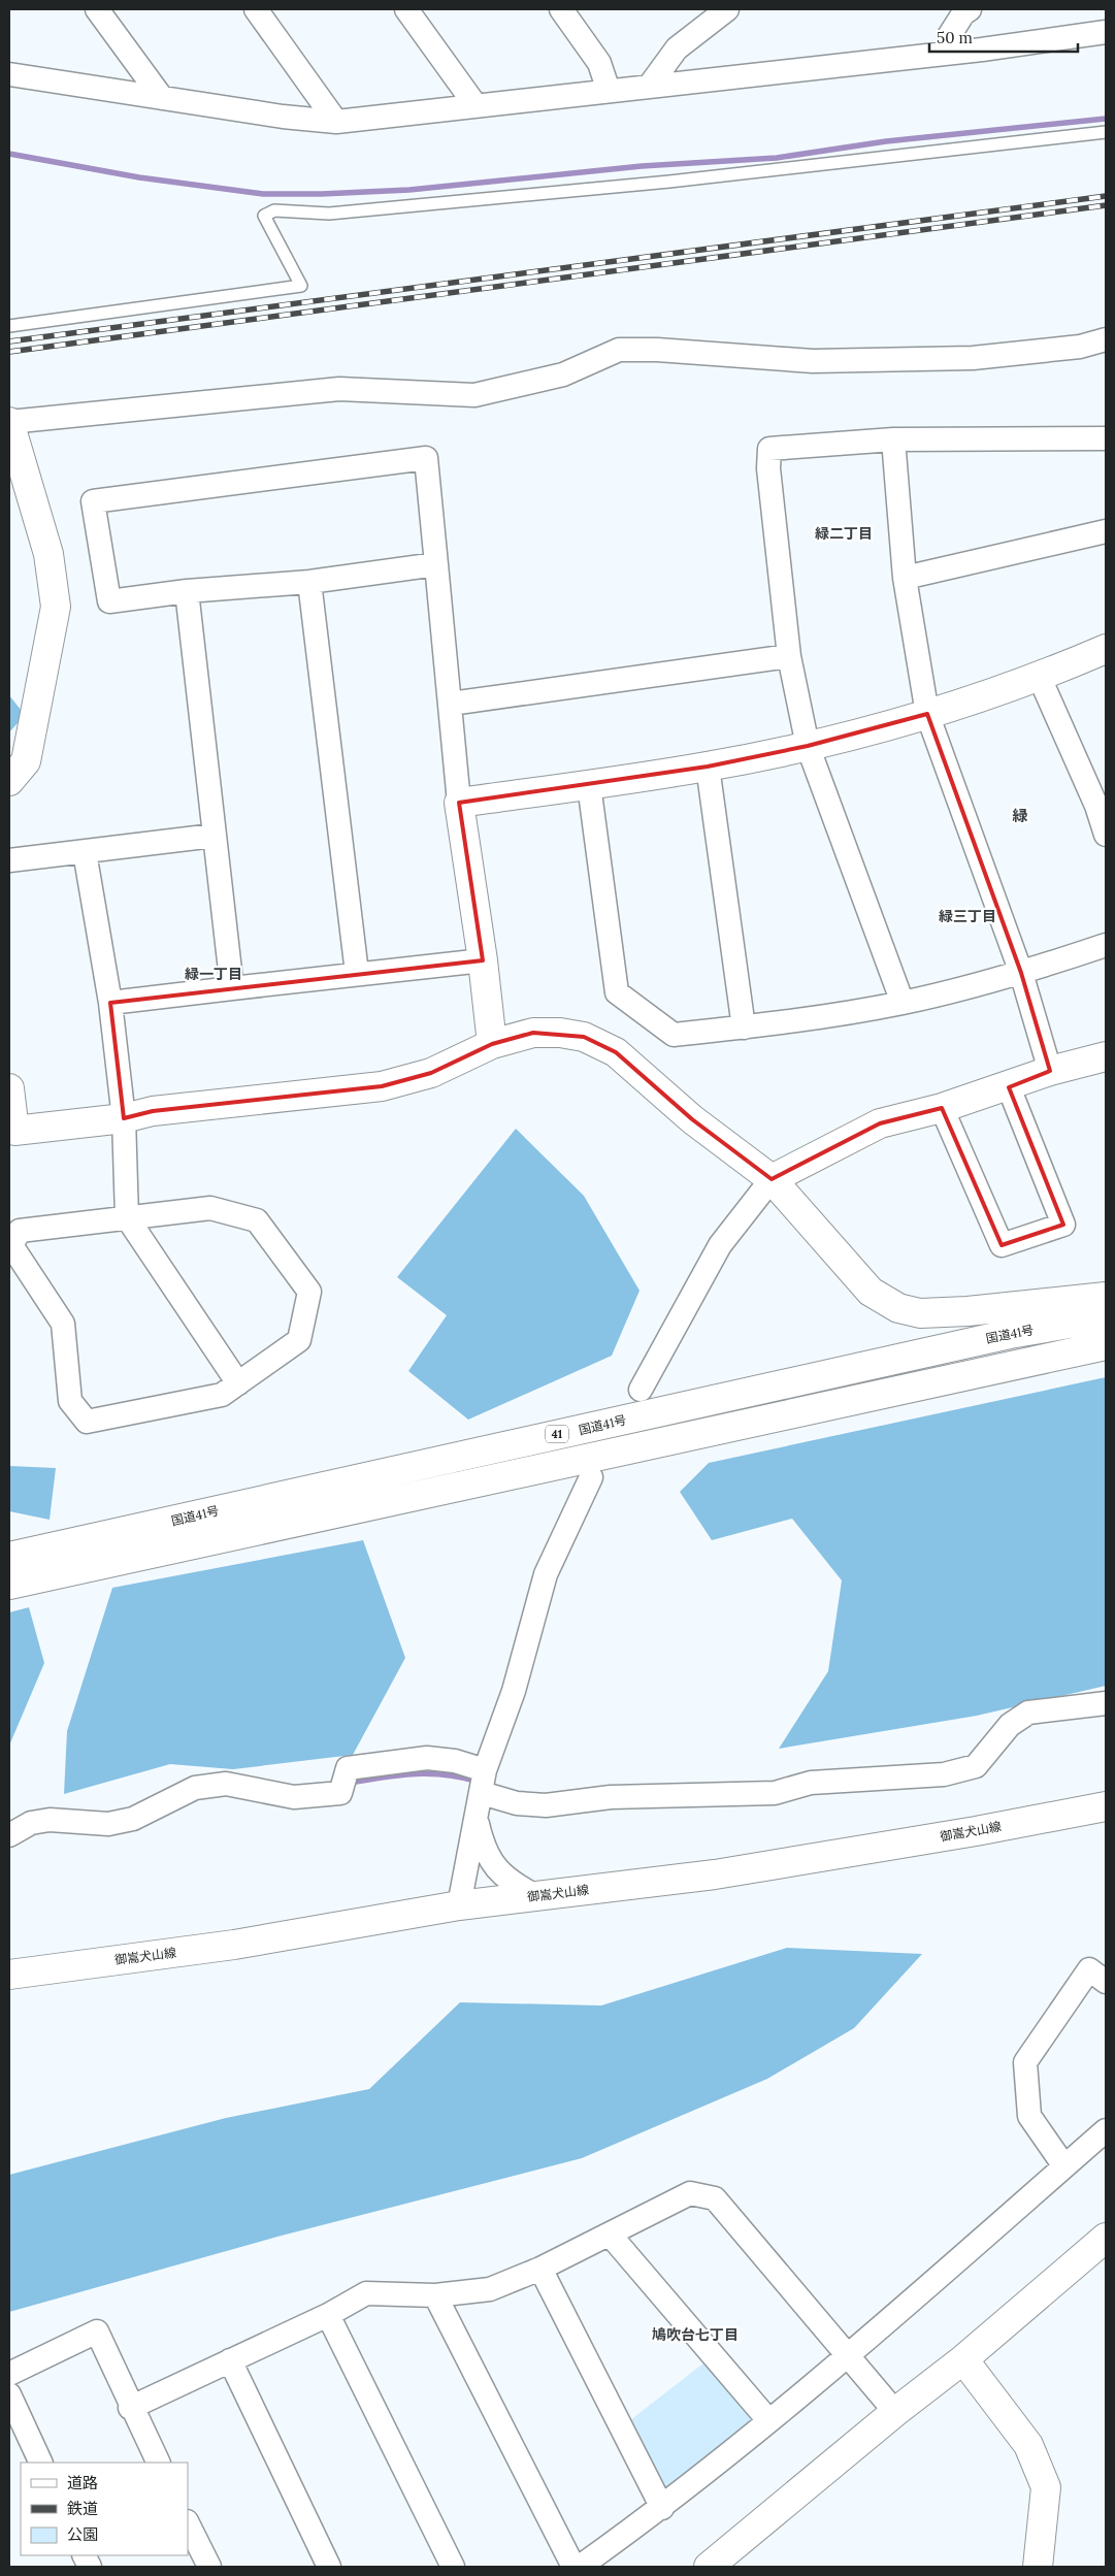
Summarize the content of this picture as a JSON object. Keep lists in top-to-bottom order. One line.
{"streets":{"main road":["国道41号","41","御嵩犬山線"]},"districts":["緑二丁目","緑","緑三丁目","緑一丁目","鳩吹台七丁目"],"legend":["道路","鉄道","公園"],"scale_bar":"50 m"}
